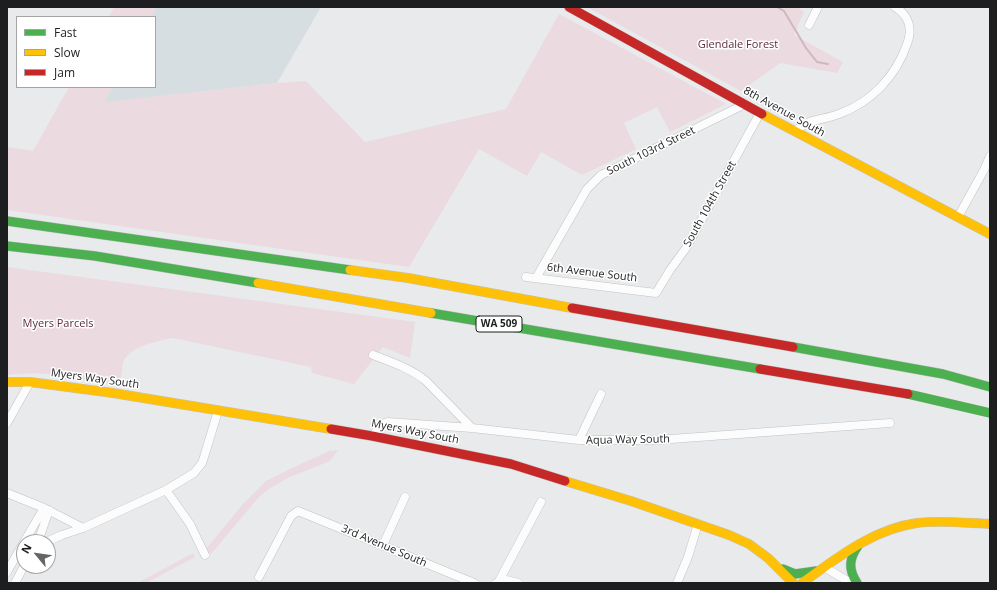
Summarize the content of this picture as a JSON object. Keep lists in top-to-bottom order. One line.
{"streets":{"main road":["8th Avenue South","WA 509","Myers Way South"],"street":["South 103rd Street","South 104th Street","6th Avenue South","Aqua Way South","3rd Avenue South"]},"crossings":[["8th Avenue South","South 103rd Street"],["8th Avenue South","South 104th Street"],["South 103rd Street","6th Avenue South"],["South 104th Street","6th Avenue South"],["Myers Way South","Aqua Way South"]],"parks":["Glendale Forest","Myers Parcels"],"legend":["Fast","Slow","Jam"],"north":"top left"}
